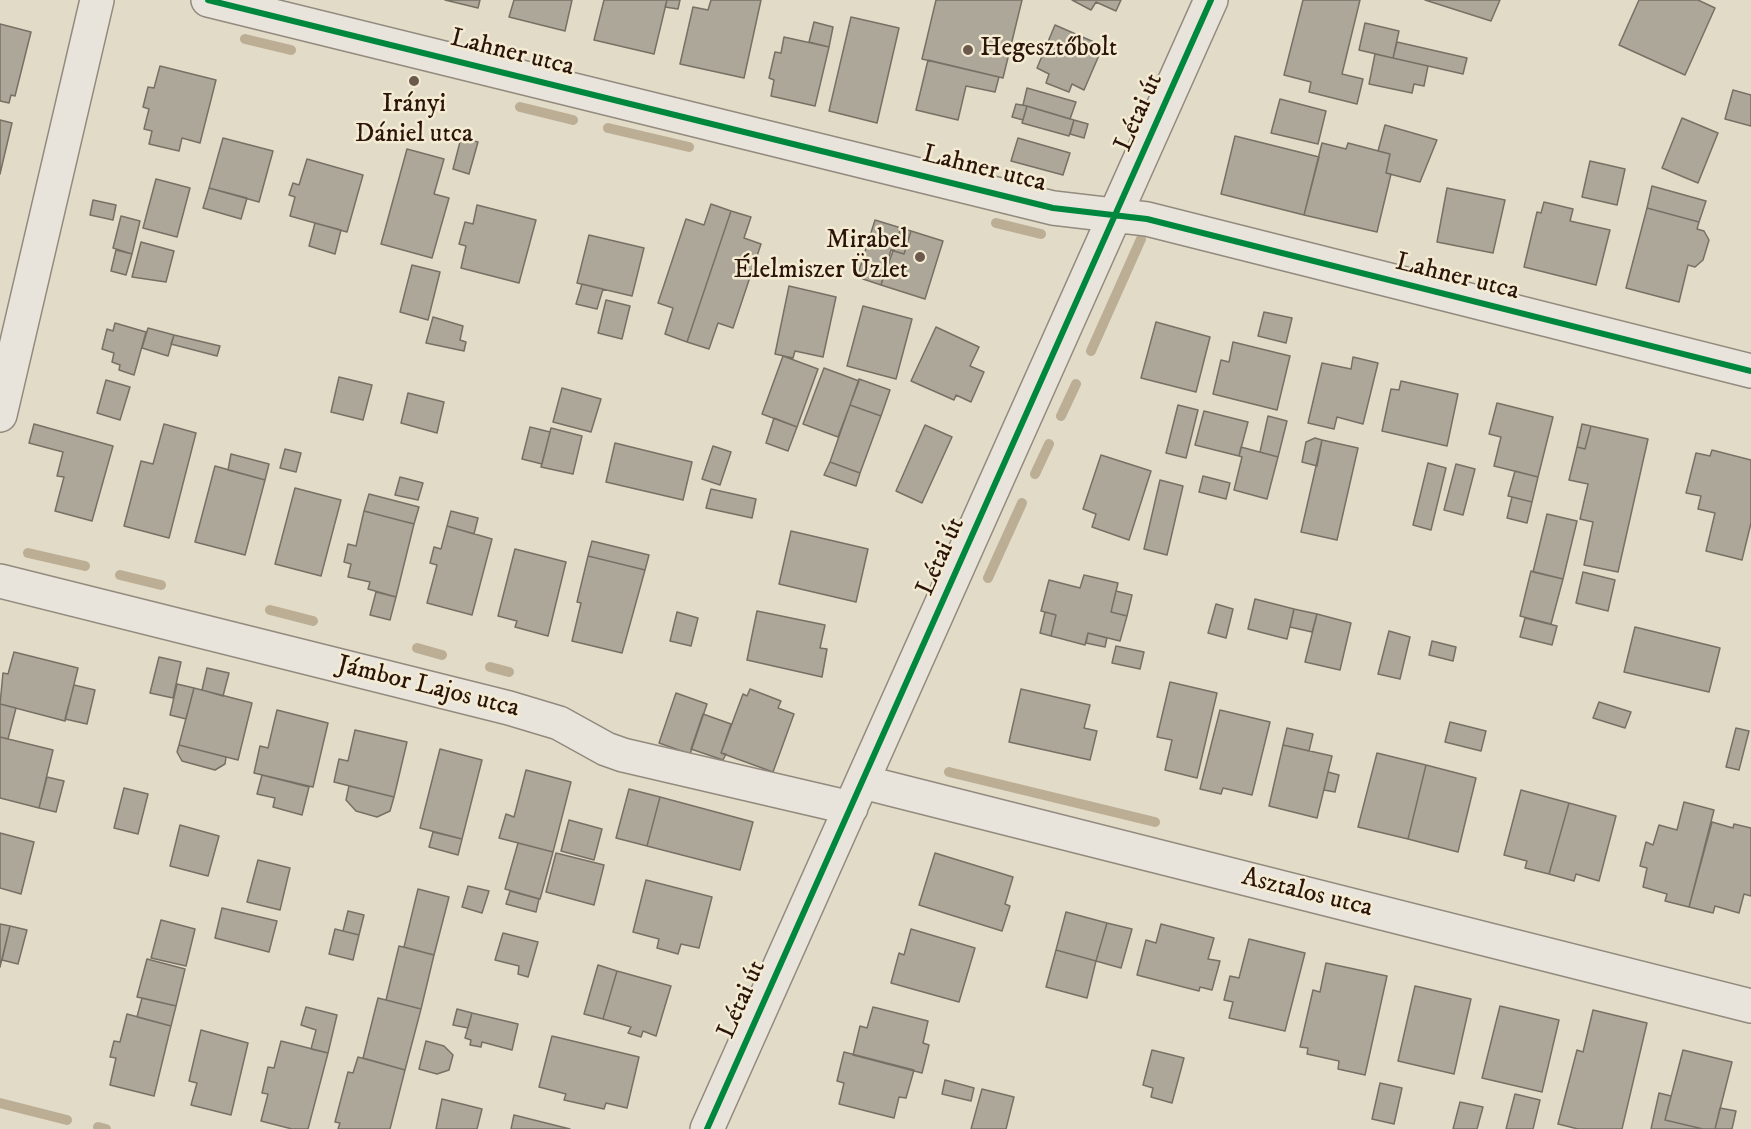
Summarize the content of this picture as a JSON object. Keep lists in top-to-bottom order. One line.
{"streets":{"street":["Lahner utca","Létai út","Jámbor Lajos utca","Asztalos utca"]},"crossings":[["Lahner utca","Létai út"],["Létai út","Jámbor Lajos utca"],["Létai út","Asztalos utca"],["Jámbor Lajos utca","Asztalos utca"]],"places":["Hegesztőbolt","Irányi Dániel utca","Mirabel Élelmiszer Üzlet"]}
